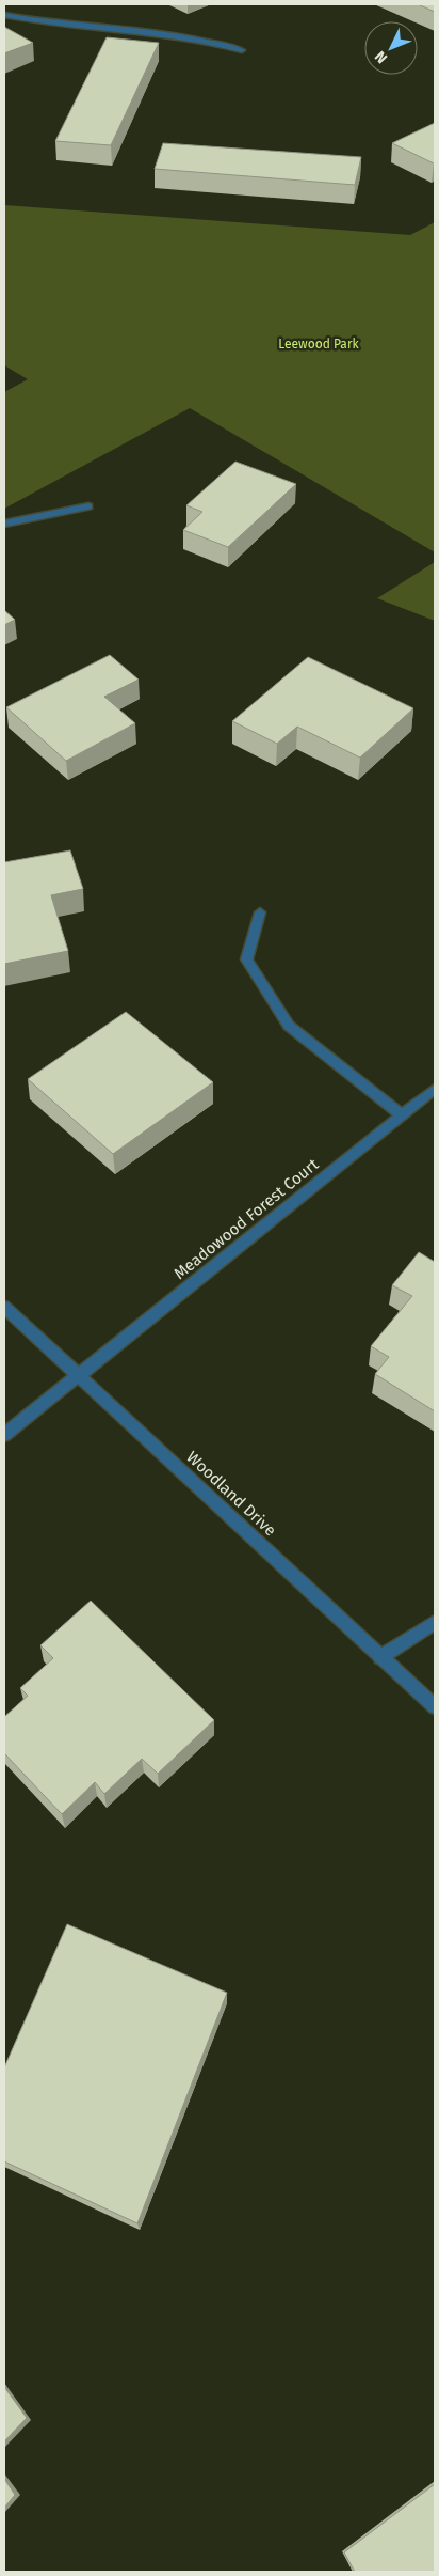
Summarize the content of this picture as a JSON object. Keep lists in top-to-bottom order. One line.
{"streets":{"street":["Meadowood Forest Court","Woodland Drive"]},"crossings":[["Meadowood Forest Court","Woodland Drive"]],"parks":["Leewood Park"],"north":"bottom left"}
